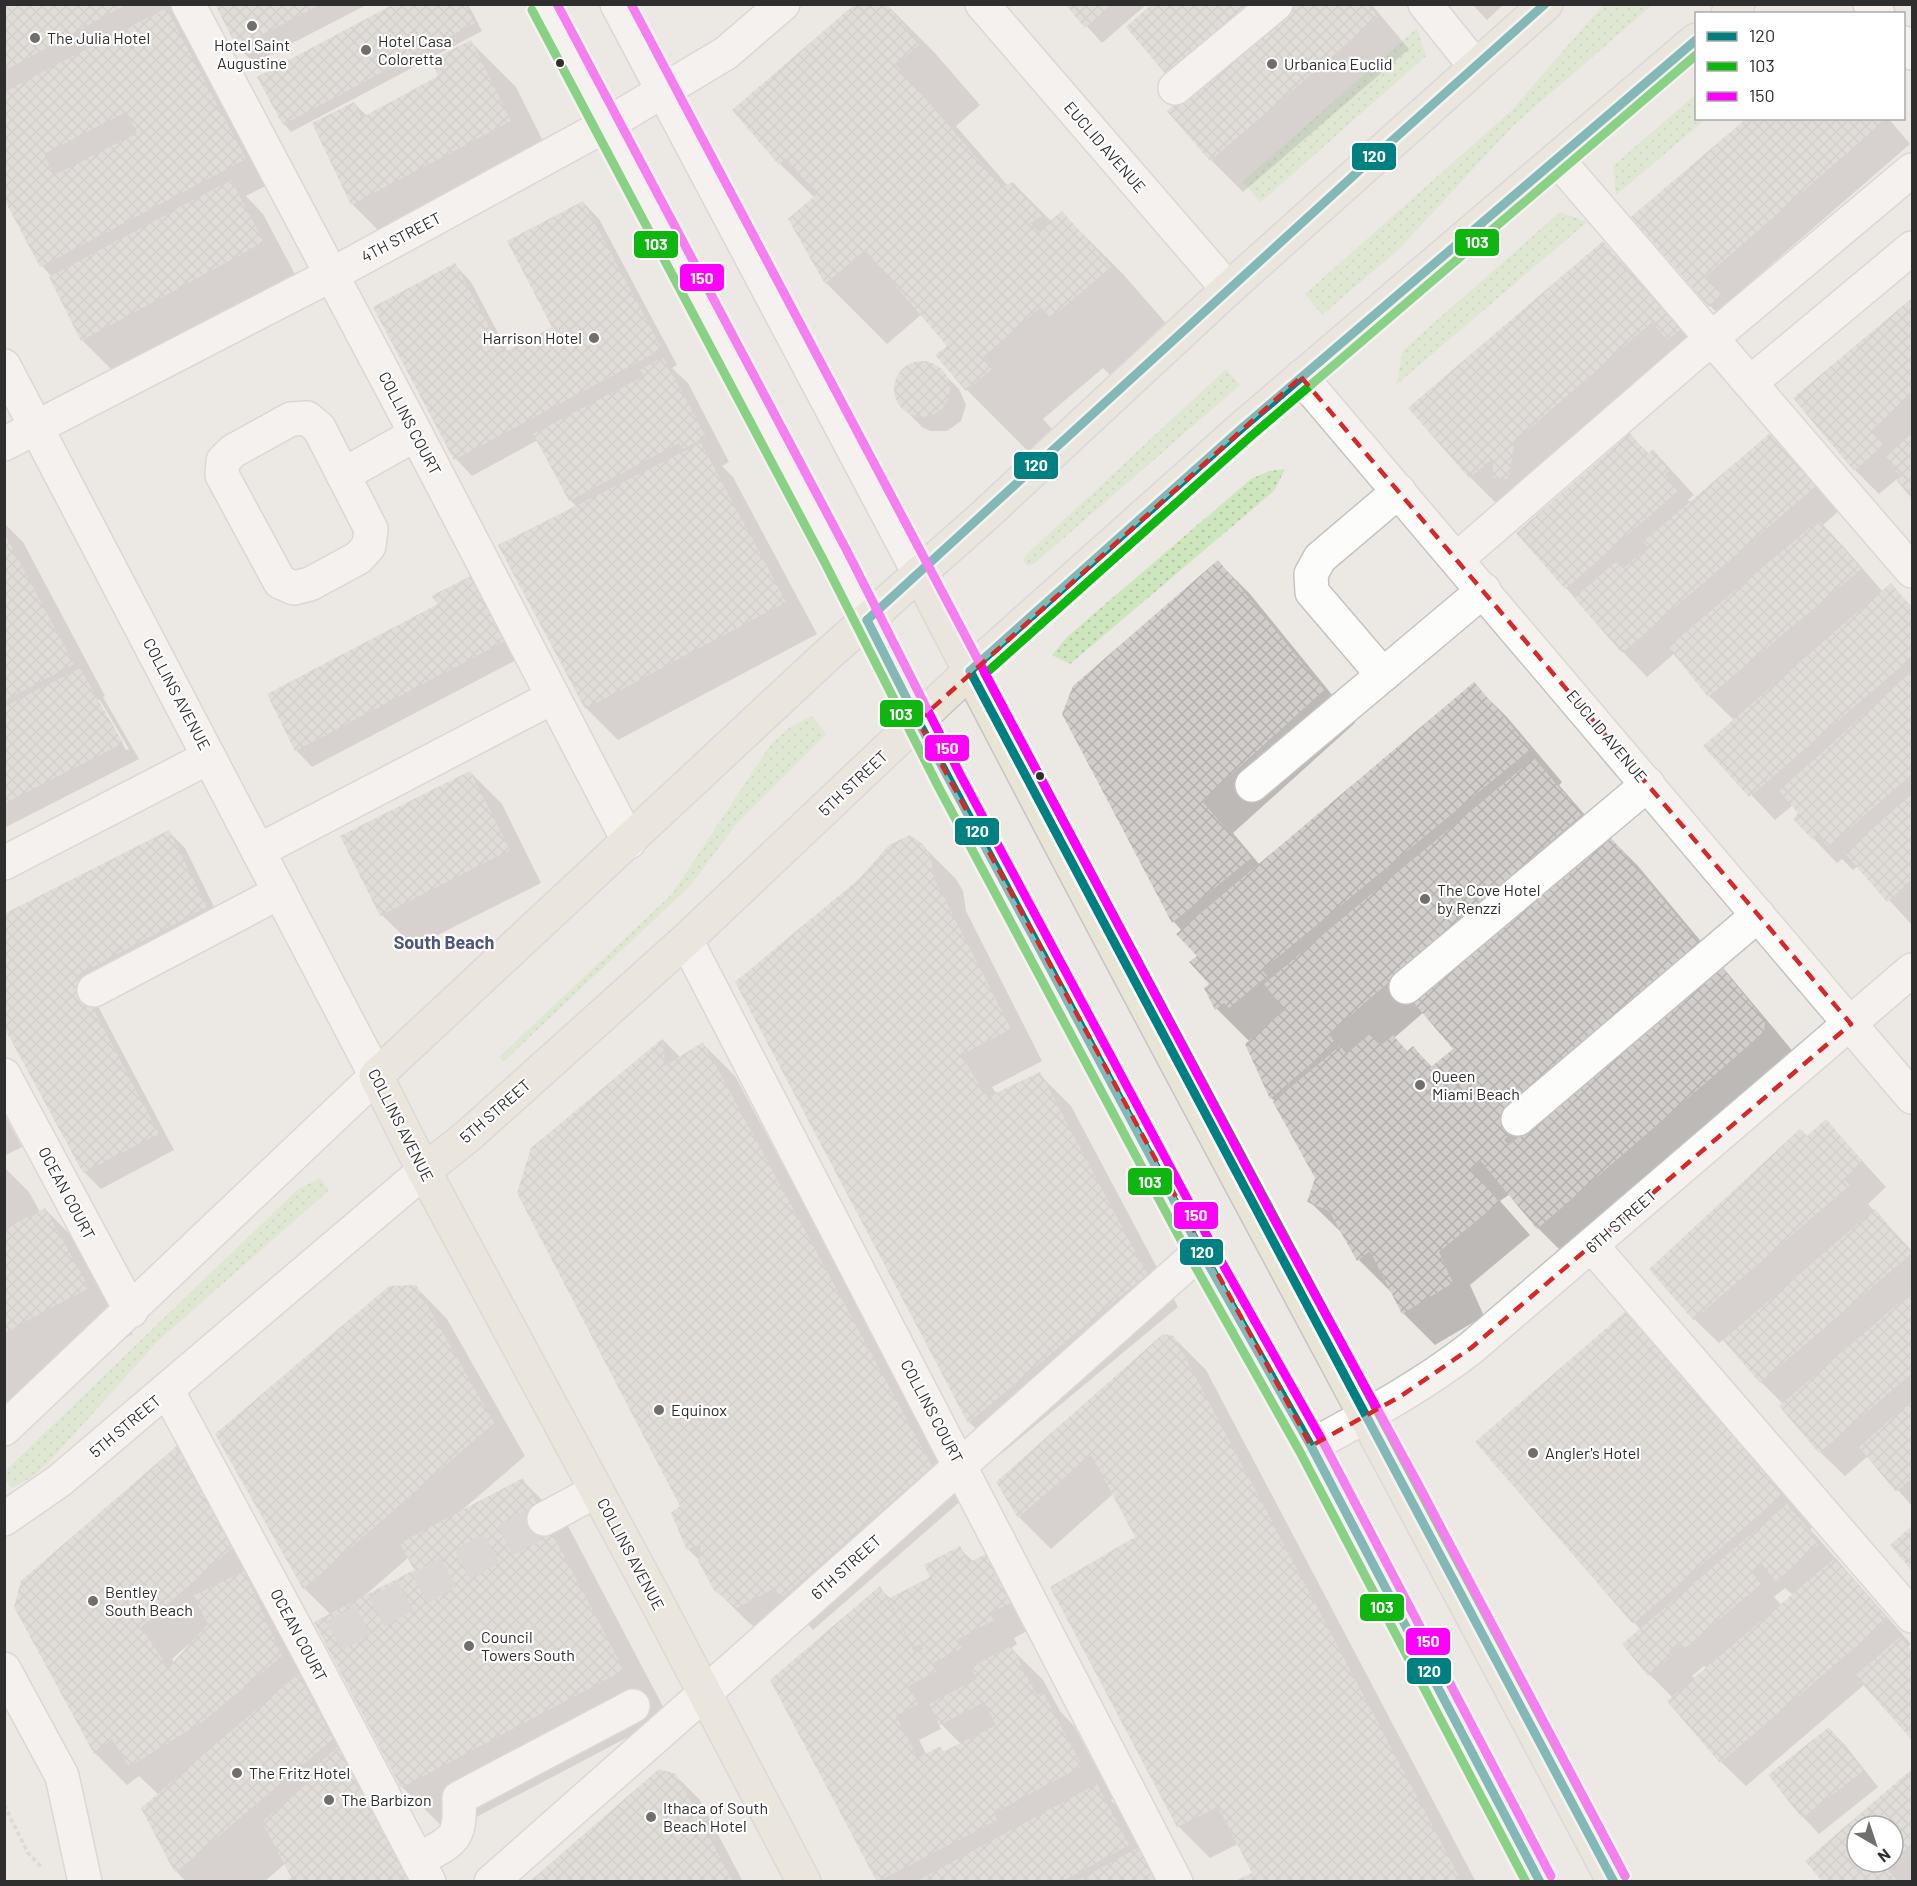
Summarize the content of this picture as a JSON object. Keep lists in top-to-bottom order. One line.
{"streets":{"main road":["COLLINS AVENUE","5TH STREET"],"street":["EUCLID AVENUE","4TH STREET","COLLINS COURT","OCEAN COURT","6TH STREET"]},"crossings":[["EUCLID AVENUE","5TH STREET"],["EUCLID AVENUE","6TH STREET"],["4TH STREET","COLLINS COURT"],["4TH STREET","COLLINS AVENUE"],["COLLINS COURT","5TH STREET"],["COLLINS COURT","6TH STREET"],["COLLINS AVENUE","5TH STREET"],["COLLINS AVENUE","6TH STREET"],["5TH STREET","OCEAN COURT"]],"districts":["South Beach"],"places":["Hotel Saint Augustine","The Julia Hotel","Hotel Casa Coloretta","Urbanica Euclid","Harrison Hotel","The Cove Hotel by Renzzi","Queen Miami Beach","Equinox","Angler's Hotel","Bentley South Beach","Council Towers South","The Fritz Hotel","The Barbizon","Ithaca of South Beach Hotel"],"lines":["transit line 120","transit line 150","transit line 103"],"legend":["120","103","150"],"north":"bottom right"}
